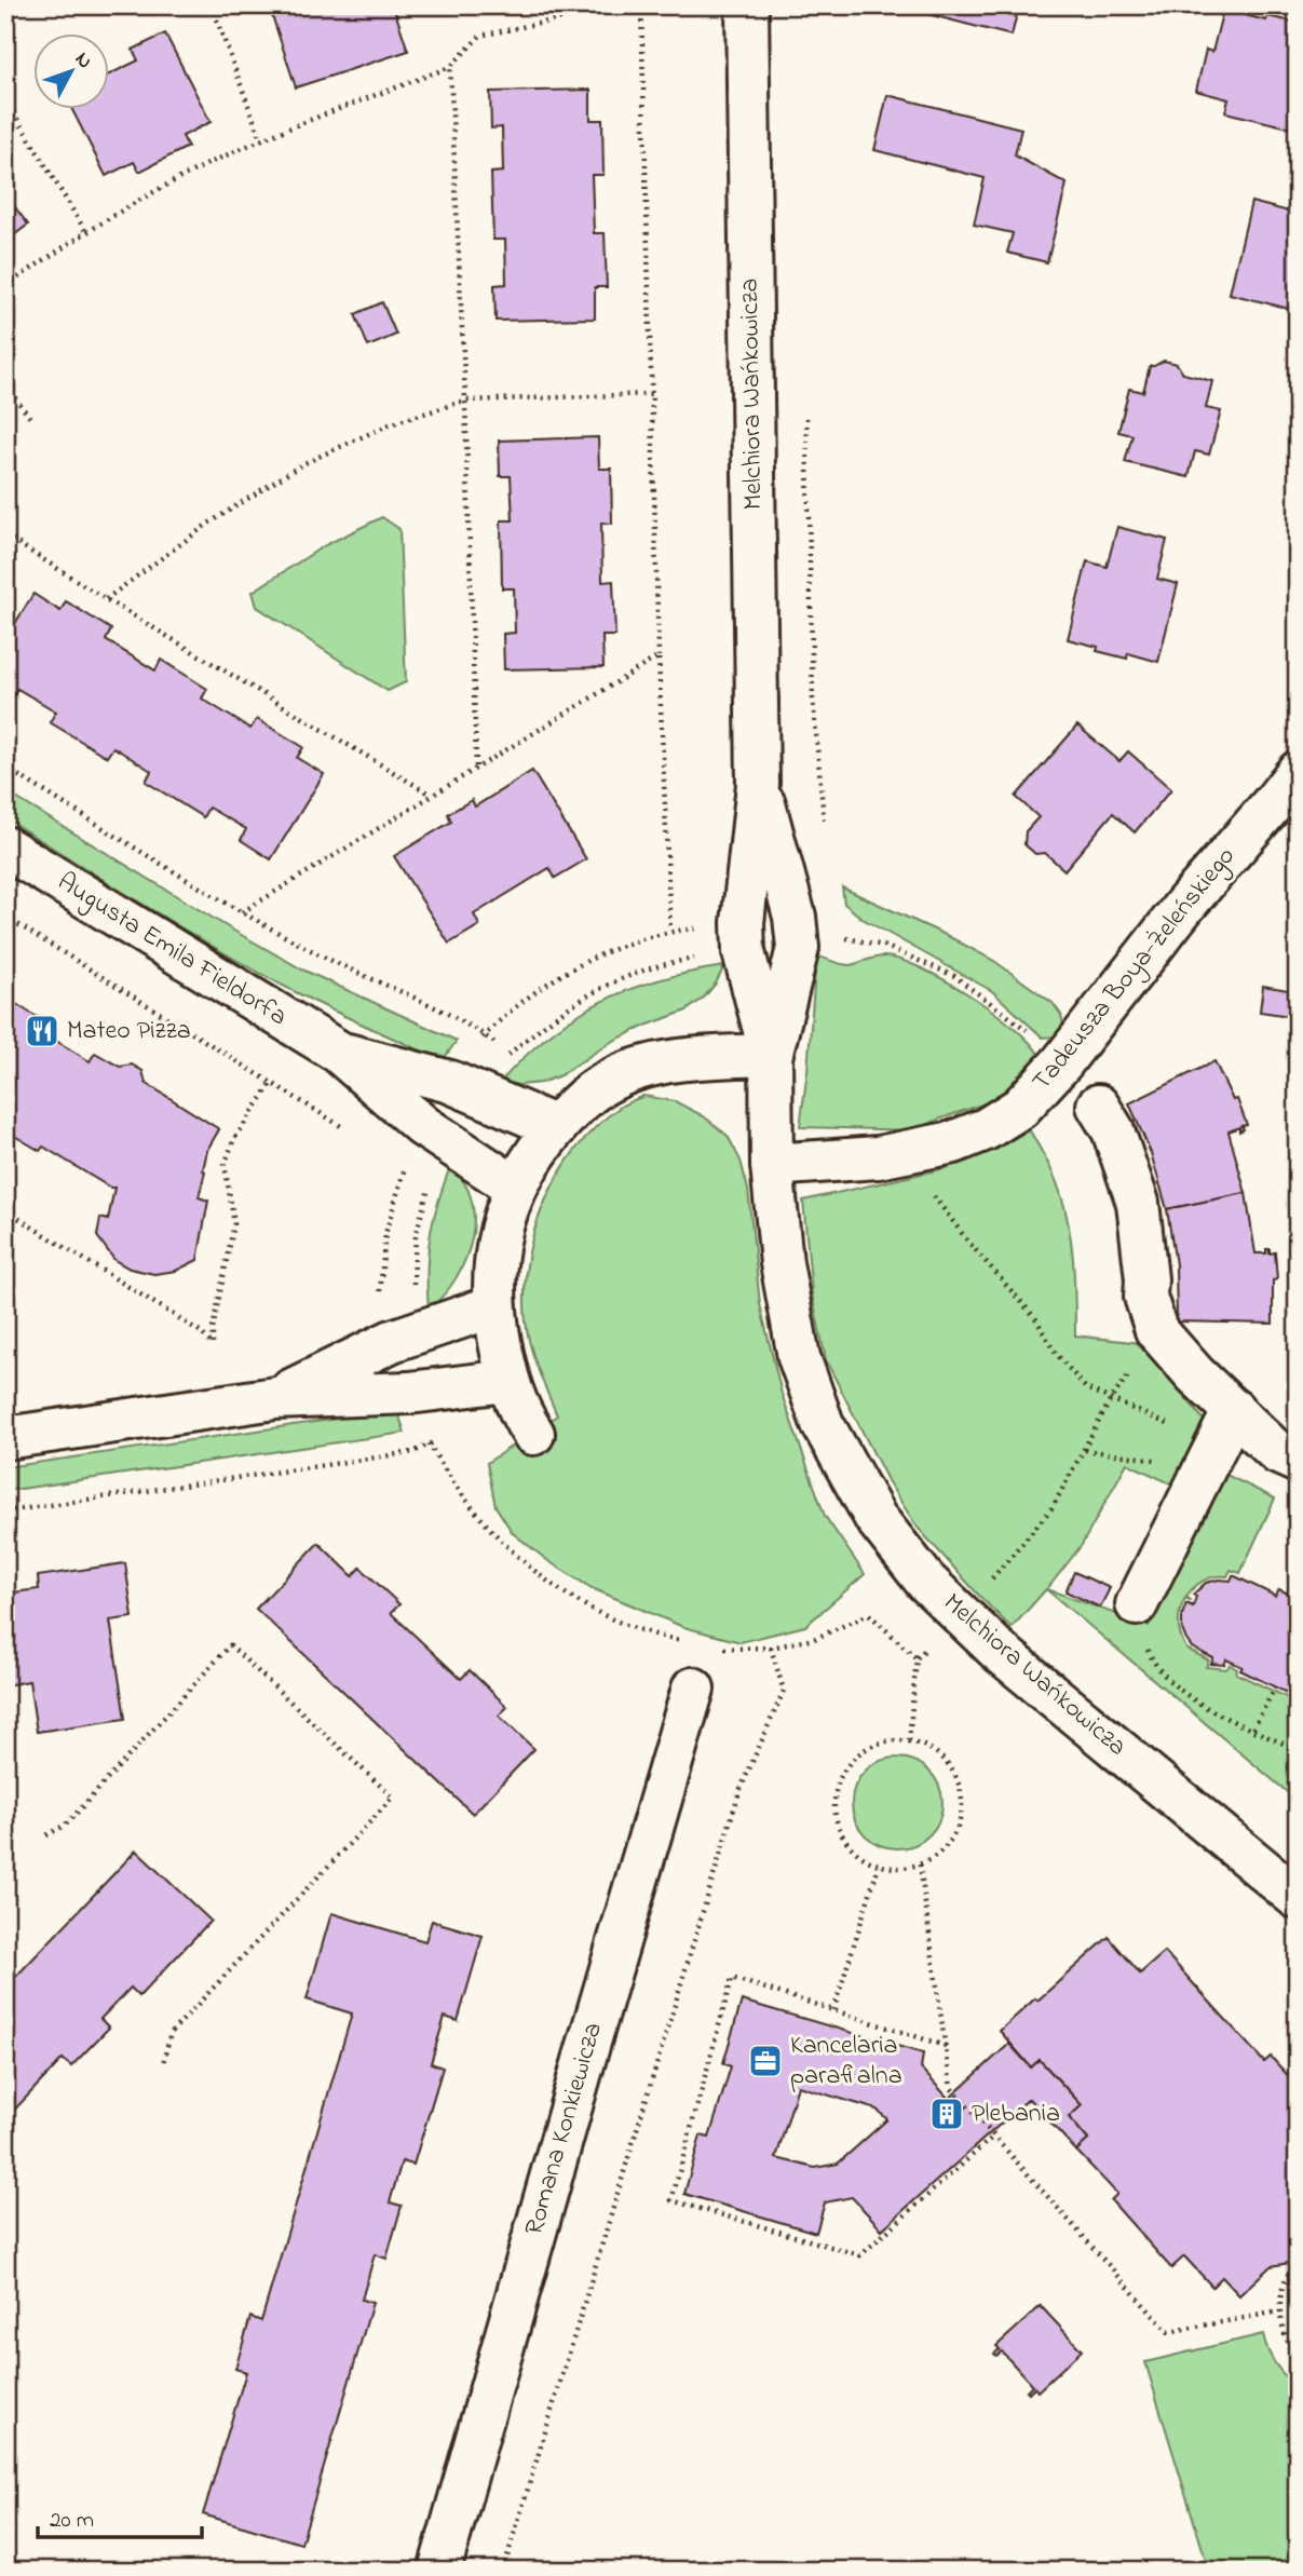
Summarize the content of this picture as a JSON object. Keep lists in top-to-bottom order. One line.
{"streets":{"street":["Melchiora Wańkowicza","Augusta Emila Fieldorfa","Tadeusza Boya-Żeleńskiego","Romana Konkiewicza"]},"crossings":[["Melchiora Wańkowicza","Tadeusza Boya-Żeleńskiego"]],"places":{"restaurant":["Mateo Pizza"],"office":["Kancelaria parafialna"],"building":["Plebania"]},"scale_bar":"20 m","north":"top right"}
